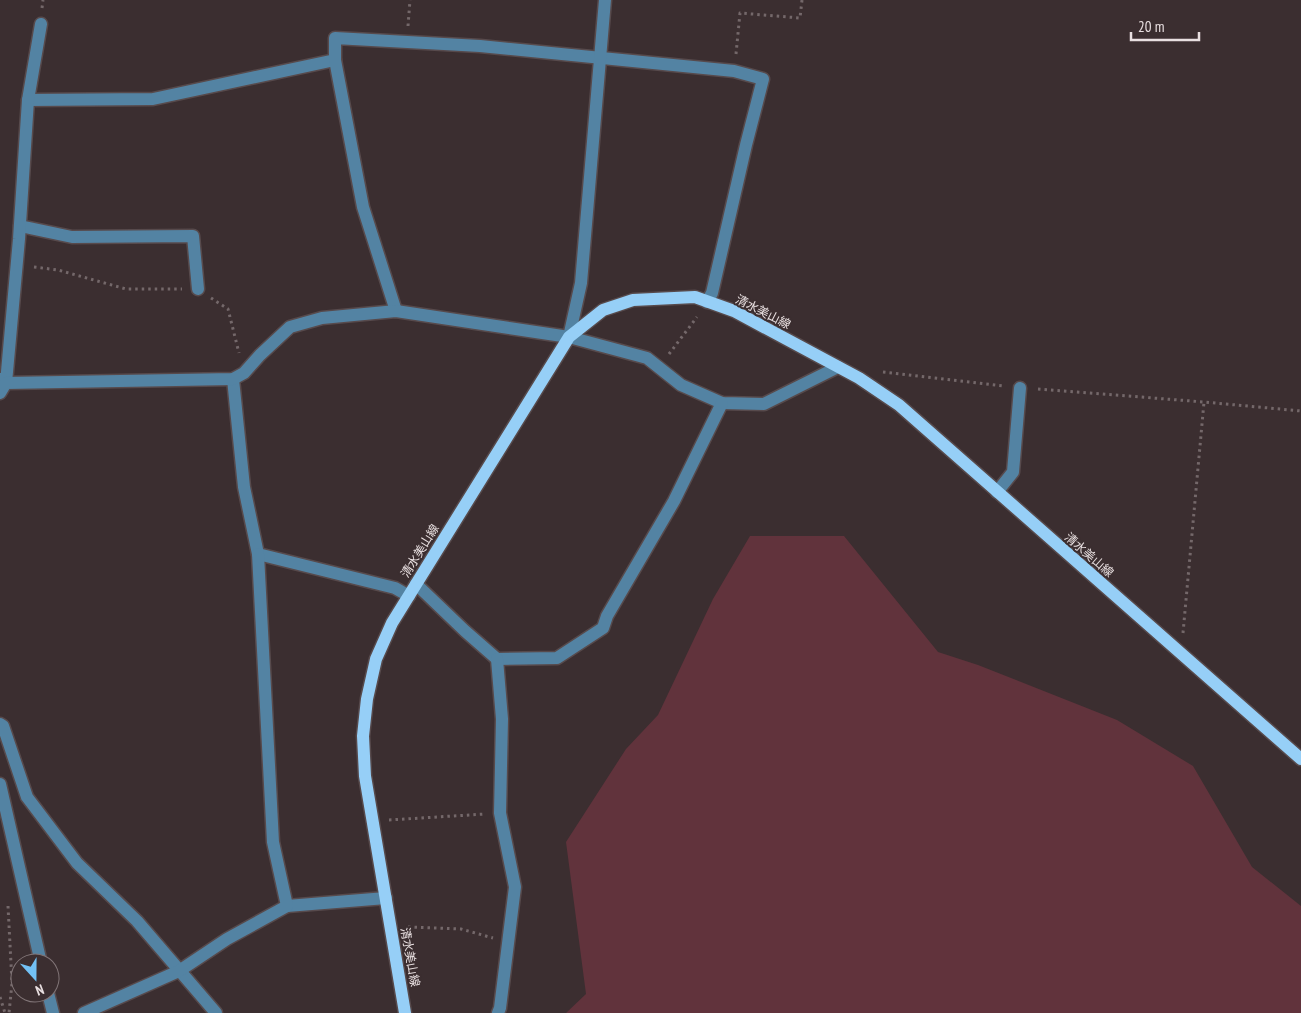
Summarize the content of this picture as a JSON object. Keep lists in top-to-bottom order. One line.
{"streets":{"main road":["清水美山線"]},"scale_bar":"20 m","north":"bottom"}
